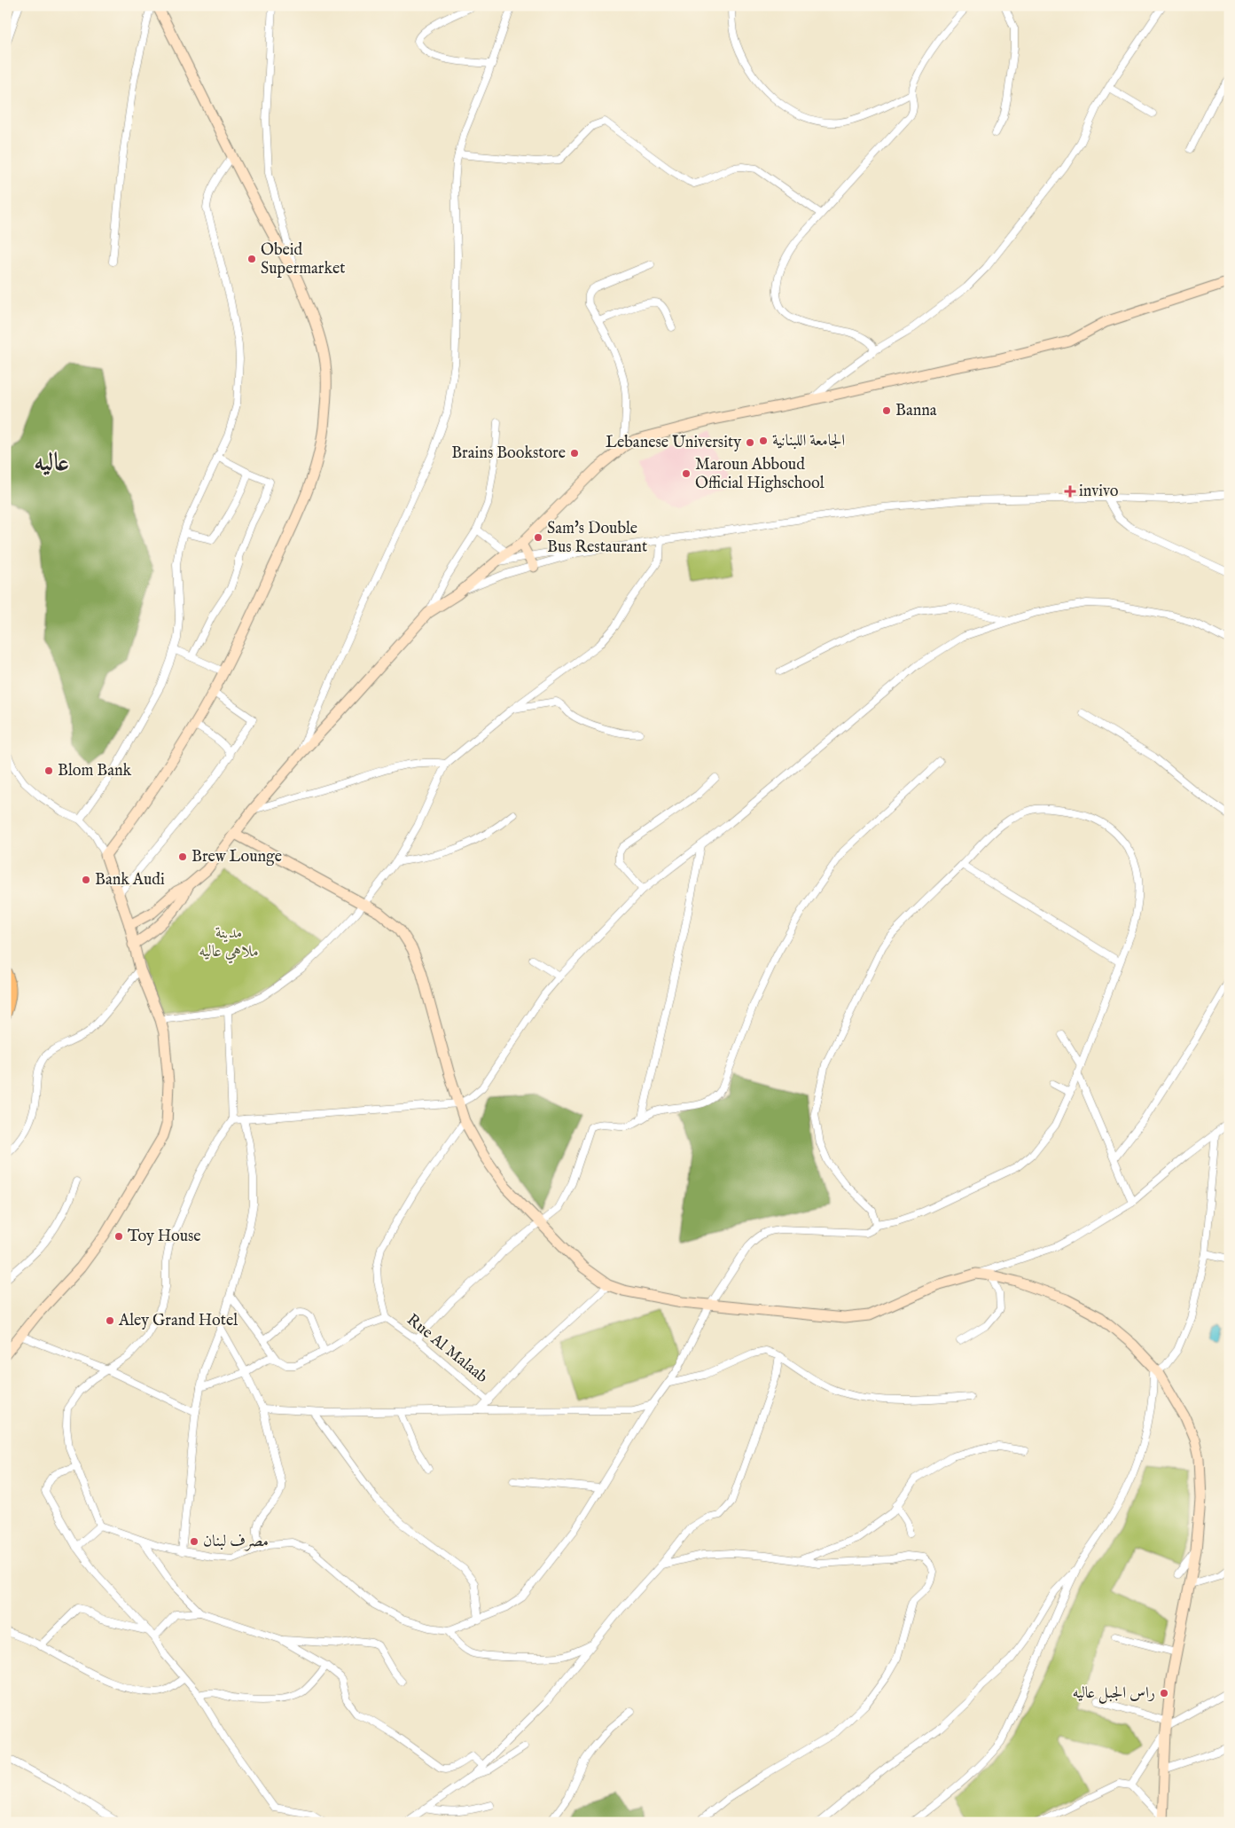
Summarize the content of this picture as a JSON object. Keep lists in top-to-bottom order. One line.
{"streets":{"street":["Rue Al Malaab"]},"districts":["عاليه"],"parks":["مدينة ملاهي عاليه"],"places":{"other":["Obeid Supermarket","Banna","الجامعة اللبنانية","Lebanese University","Brains Bookstore","Maroun Abboud Official Highschool","Sam's Double Bus Restaurant","Blom Bank","Brew Lounge","Bank Audi","Toy House","Aley Grand Hotel","مصرف لبنان","راس الجبل عاليه"],"health":["invivo"]}}
